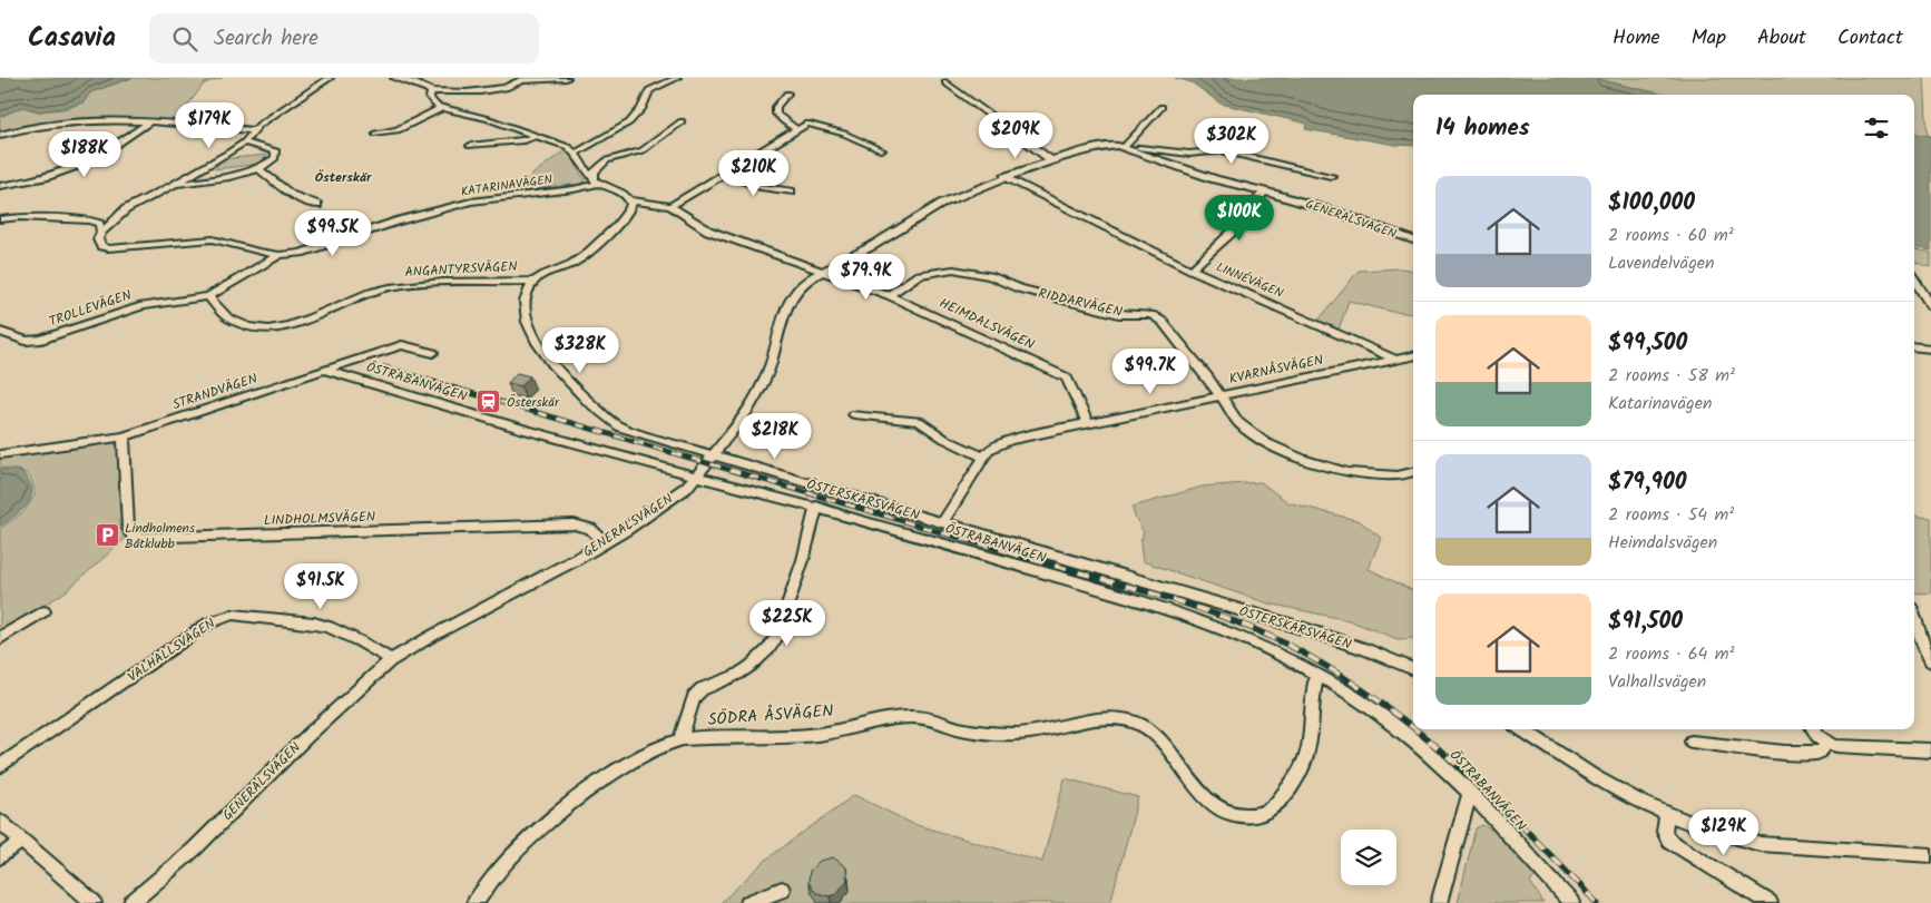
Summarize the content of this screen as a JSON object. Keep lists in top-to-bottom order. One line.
{"streets":{"street":["KATARINAVÄGEN","GENERALSVÄGEN","ANGANTYRSVÄGEN","LINNÉVÄGEN","RIDDARVÄGEN","TROLLEVÄGEN","HEIMDALSVÄGEN","KVARNÅSVÄGEN","ÖSTRABANVÄGEN","STRANDVÄGEN","ÖSTERSKÄRSVÄGEN","LINDHOLMSVÄGEN","VALHALLSVÄGEN","SÖDRA ÅSVÄGEN"]},"crossings":[["KATARINAVÄGEN","TROLLEVÄGEN"],["GENERALSVÄGEN","LINNÉVÄGEN"],["GENERALSVÄGEN","HEIMDALSVÄGEN"],["GENERALSVÄGEN","ÖSTRABANVÄGEN"],["GENERALSVÄGEN","ÖSTERSKÄRSVÄGEN"],["GENERALSVÄGEN","LINDHOLMSVÄGEN"],["GENERALSVÄGEN","VALHALLSVÄGEN"],["ANGANTYRSVÄGEN","TROLLEVÄGEN"],["ANGANTYRSVÄGEN","ÖSTERSKÄRSVÄGEN"],["LINNÉVÄGEN","KVARNÅSVÄGEN"],["RIDDARVÄGEN","HEIMDALSVÄGEN"],["RIDDARVÄGEN","KVARNÅSVÄGEN"],["HEIMDALSVÄGEN","KVARNÅSVÄGEN"],["KVARNÅSVÄGEN","ÖSTERSKÄRSVÄGEN"],["ÖSTRABANVÄGEN","STRANDVÄGEN"],["ÖSTRABANVÄGEN","SÖDRA ÅSVÄGEN"],["STRANDVÄGEN","LINDHOLMSVÄGEN"]],"districts":["Österskär"],"places":{"station":["Österskär"],"parking":["Lindholmens Båtklubb"]},"page":{"header":"Casavia","search":"Search here","nav":["Home","Map","About","Contact"],"heading":"14 homes","price":["$179K","$209K","$302K","$188K","$210K","$100K","$99.5K","$79.9K","$328K","$99.7K","$218K","$91.5K","$225K","$129K"],"list":[{"name":"$100,000","note":"2 rooms · 60 m² · Lavendelvägen"},{"name":"$99,500","note":"2 rooms · 58 m² · Katarinavägen"},{"name":"$79,900","note":"2 rooms · 54 m² · Heimdalsvägen"},{"name":"$91,500","note":"2 rooms · 64 m² · Valhallsvägen"}]}}
